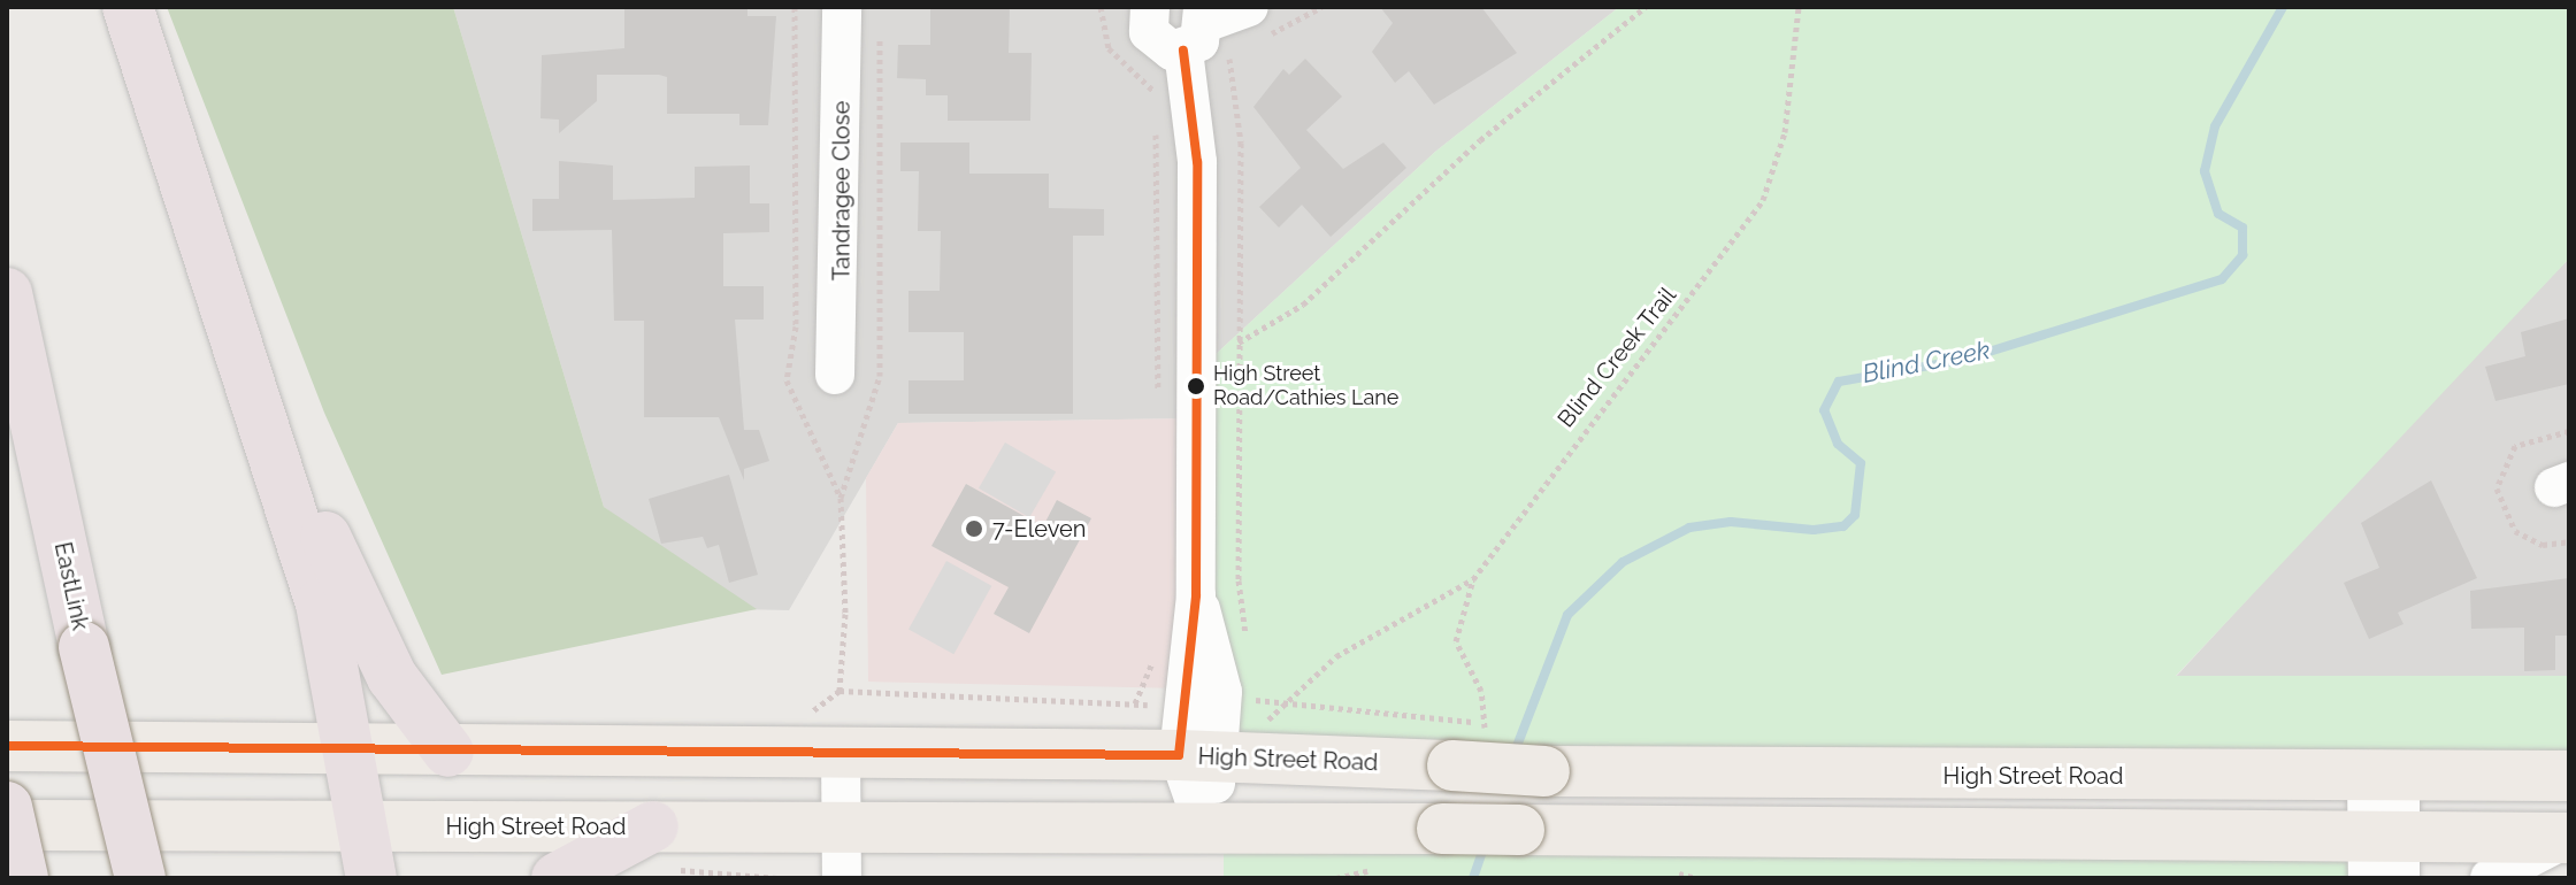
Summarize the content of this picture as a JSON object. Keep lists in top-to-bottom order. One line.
{"streets":{"highway":["EastLink"],"main road":["High Street Road"],"street":["Tandragee Close"],"path":["Blind Creek Trail"]},"water":["Blind Creek"],"places":["High Street Road/Cathies Lane","7-Eleven"]}
